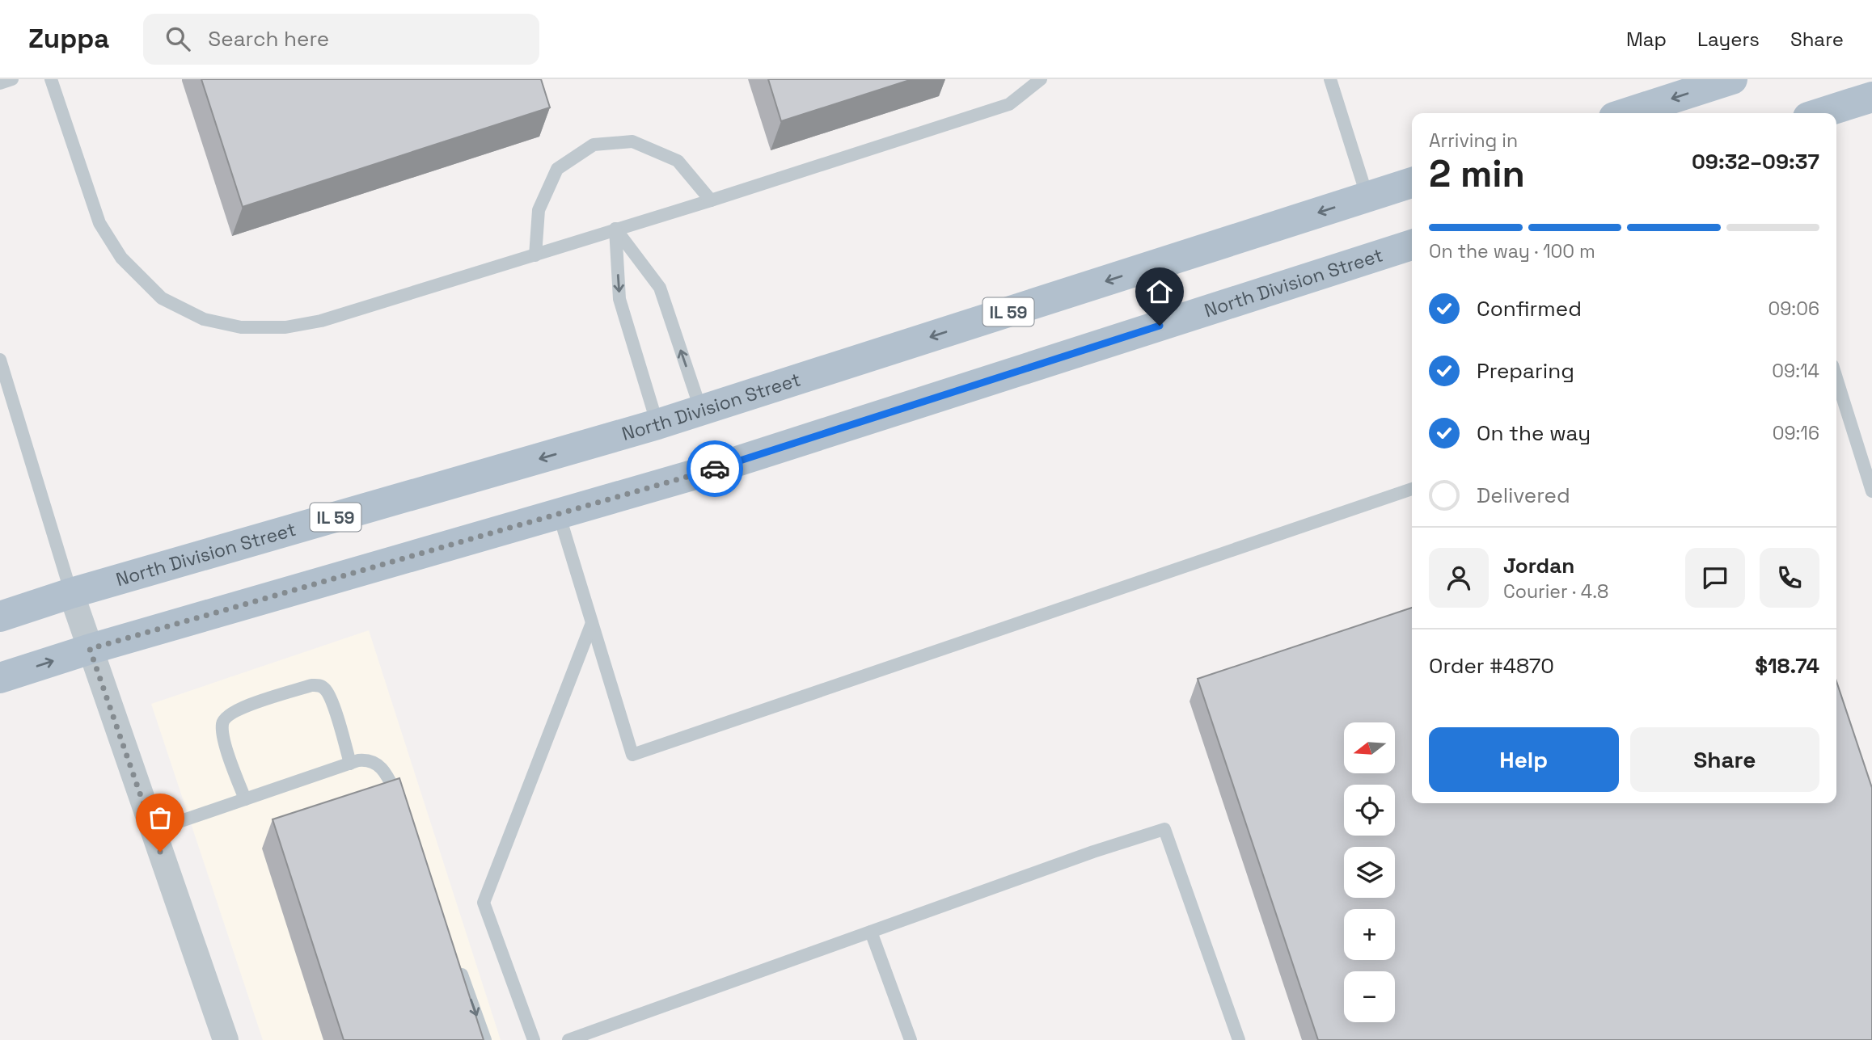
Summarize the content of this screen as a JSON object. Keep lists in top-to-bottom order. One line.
{"streets":{"main road":["North Division Street","IL 59"]},"north":"left","page":{"header":"Zuppa","search":"Search here","nav":["Map","Layers","Share"],"heading":["2 min","Arriving in","09:32–09:37"],"panel":["Jordan","Courier · 4.8","Order #4870","$18.74"],"bar":"On the way · 100 m","list":[["Confirmed","09:06"],["Preparing","09:14"],["On the way","09:16"],"Delivered"],"buttons":["Help","Share"],"map_buttons":["+","−"]}}
